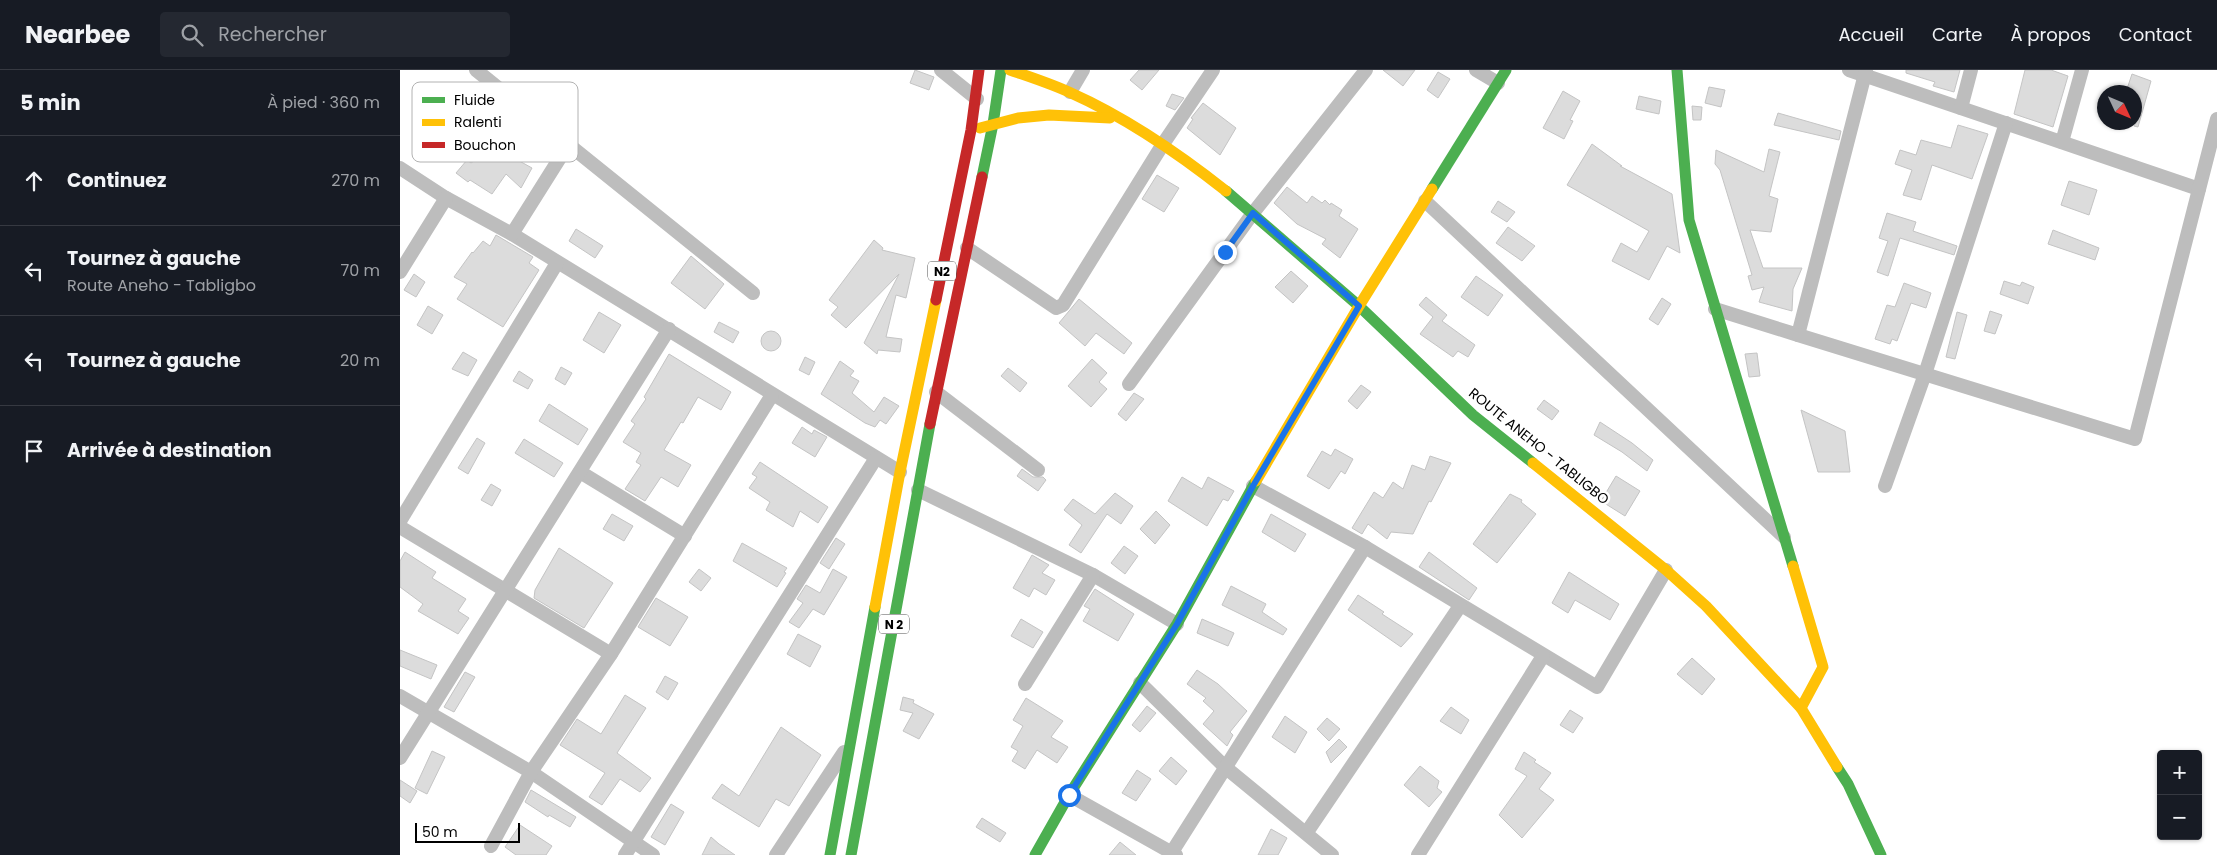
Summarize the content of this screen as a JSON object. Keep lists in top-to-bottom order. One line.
{"streets":{"main road":["N2","ROUTE ANEHO - TABLIGBO","N 2"]},"crossings":[["N2","N 2"]],"legend":["Fluide","Ralenti","Bouchon"],"scale_bar":"50 m","north":"bottom right","page":{"header":"Nearbee","search":"Rechercher","nav":["Accueil","Carte","À propos","Contact"],"heading":["5 min","À pied · 360 m"],"list":[["Continuez","270 m"],["Tournez à gauche","Route Aneho - Tabligbo","70 m"],["Tournez à gauche","20 m"],"Arrivée à destination"],"map_buttons":["+","−"],"scale":"50 m"}}
